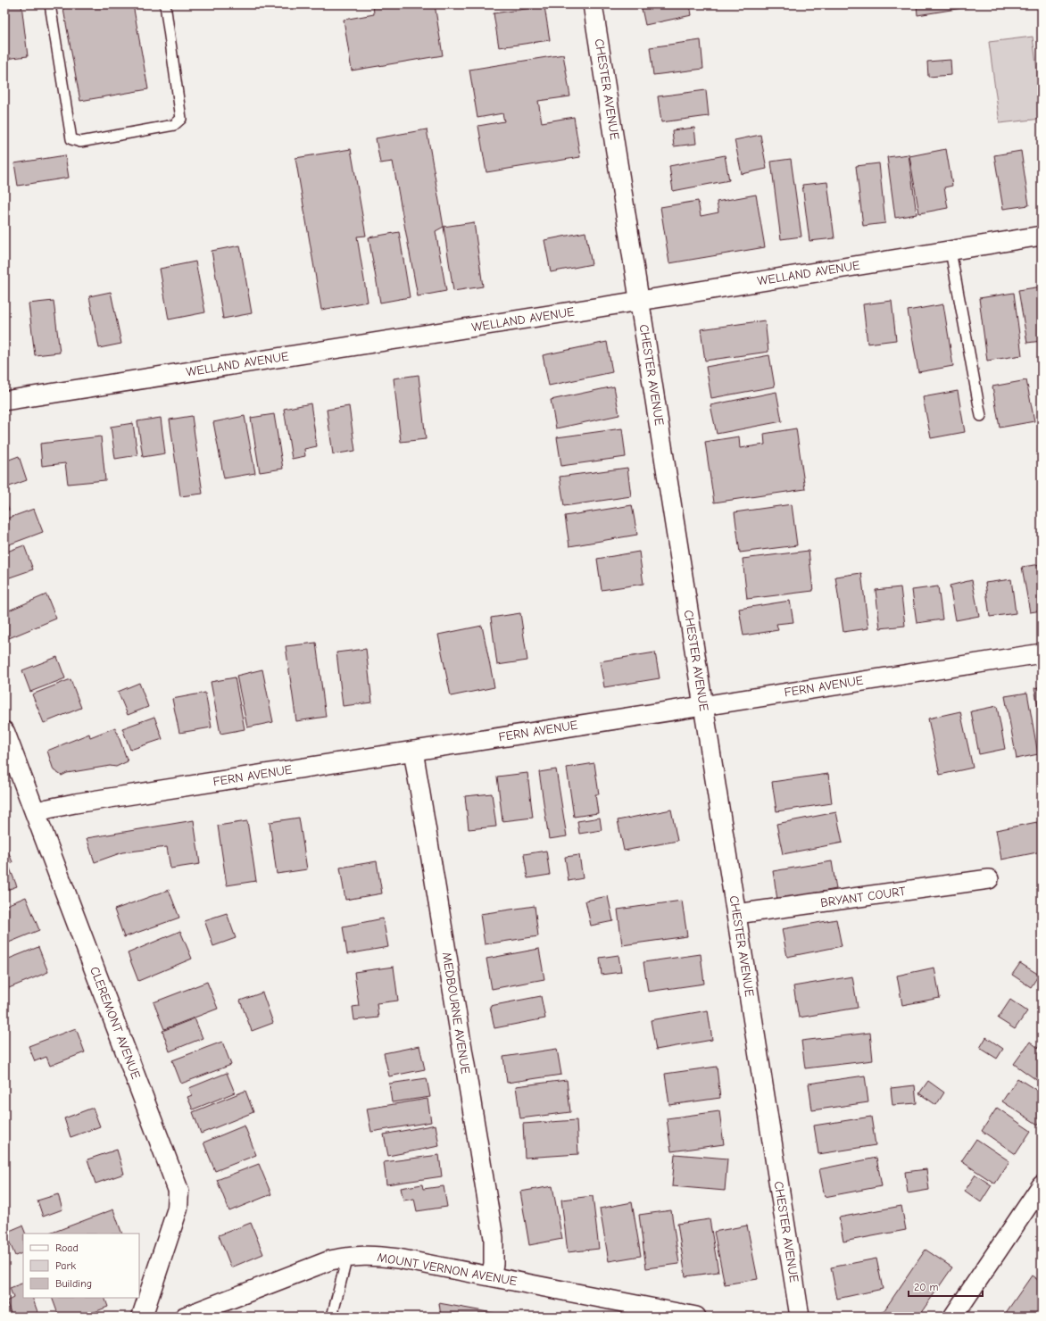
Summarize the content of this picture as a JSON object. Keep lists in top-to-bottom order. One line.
{"streets":{"main road":["CLEREMONT AVENUE"],"street":["CHESTER AVENUE","WELLAND AVENUE","FERN AVENUE","BRYANT COURT","MEDBOURNE AVENUE","MOUNT VERNON AVENUE"]},"crossings":[["CHESTER AVENUE","WELLAND AVENUE"],["CHESTER AVENUE","FERN AVENUE"],["CHESTER AVENUE","BRYANT COURT"],["FERN AVENUE","MEDBOURNE AVENUE"],["FERN AVENUE","CLEREMONT AVENUE"],["MEDBOURNE AVENUE","MOUNT VERNON AVENUE"]],"legend":["Road","Park","Building"],"scale_bar":"20 m"}
